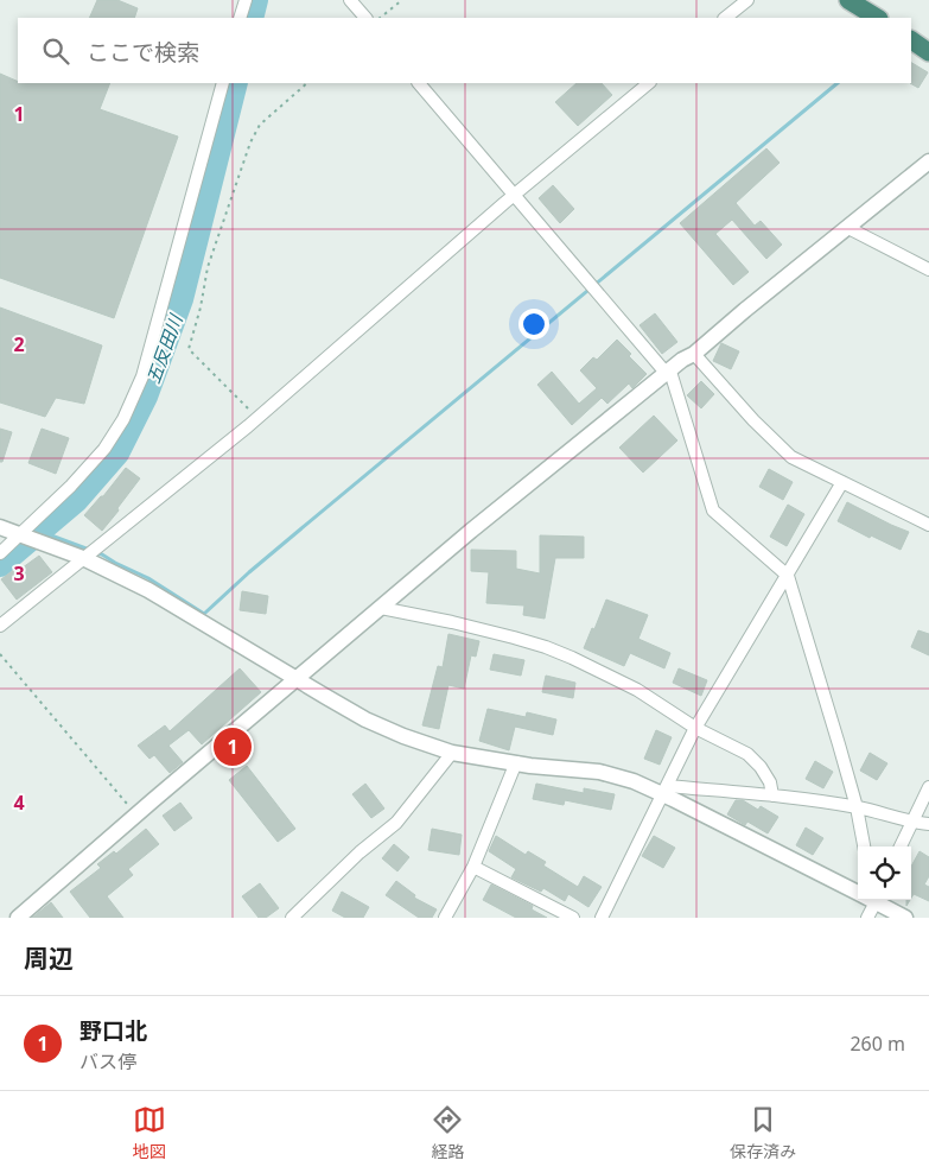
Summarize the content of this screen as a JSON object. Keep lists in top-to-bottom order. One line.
{"water":["五反田川"],"page":{"search":"ここで検索","pins":"1","heading":"周辺","list":[{"mark":"1","name":"野口北","note":"バス停","value":"260 m"}],"nav":["地図","経路","保存済み"]},"grid":{"rows":["1","2","3","4"]}}
